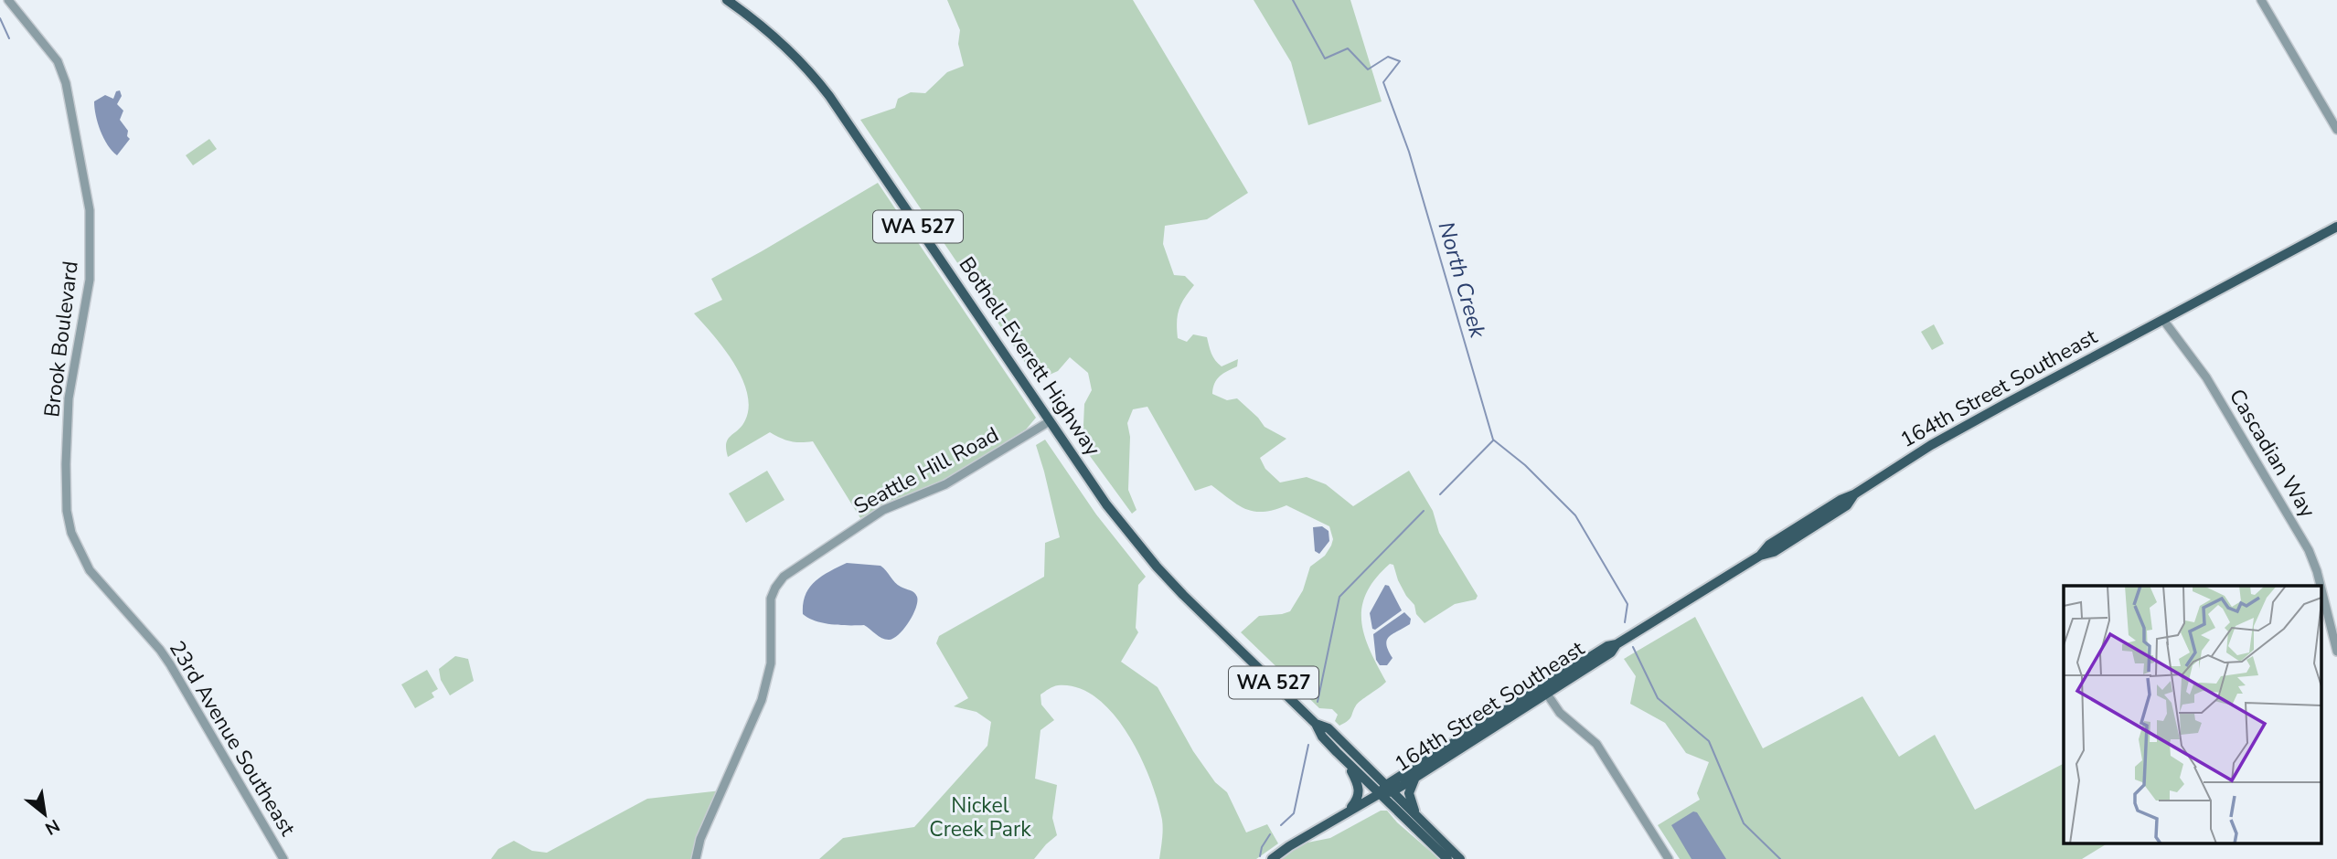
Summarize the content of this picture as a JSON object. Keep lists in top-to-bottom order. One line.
{"streets":{"main road":["WA 527","Bothell-Everett Highway","164th Street Southeast"],"street":["Brook Boulevard","Cascadian Way","Seattle Hill Road","23rd Avenue Southeast"]},"crossings":[["Brook Boulevard","23rd Avenue Southeast"],["Bothell-Everett Highway","164th Street Southeast"],["Bothell-Everett Highway","Seattle Hill Road"],["164th Street Southeast","Cascadian Way"]],"water":["North Creek"],"parks":["Nickel Creek Park"],"north":"bottom right"}
